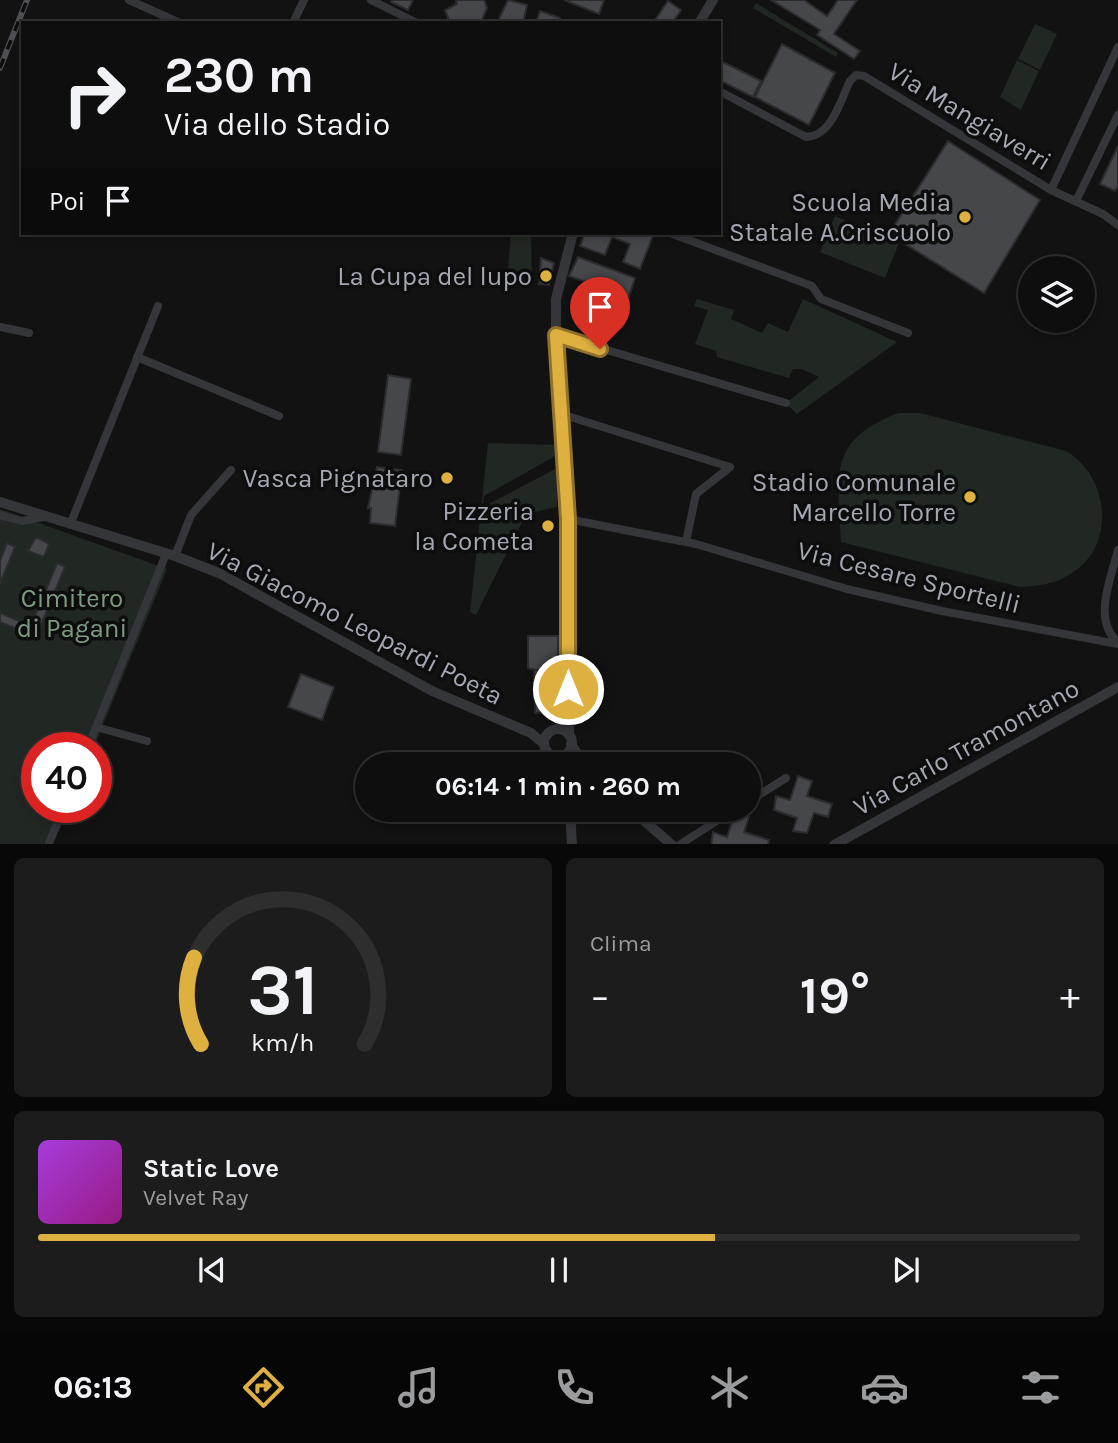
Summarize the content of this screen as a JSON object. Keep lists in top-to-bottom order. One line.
{"streets":{"street":["Via Mangiaverri","Via Cesare Sportelli","Via Giacomo Leopardi Poeta","Via Carlo Tramontano"]},"parks":["Cimitero di Pagani"],"places":["Scuola Media Statale A.Criscuolo","La Cupa del lupo","Vasca Pignataro","Stadio Comunale Marcello Torre","Pizzeria la Cometa"],"page":{"turn":["230 m","Via dello Stadio"],"then":"Poi","limit":"40","trip":"06:14 · 1 min · 260 m","tile":"Clima","heat":["−","19°","+"],"song":["Static Love","Velvet Ray"],"tabs":"06:13","gauge":["31","km/h"]}}
